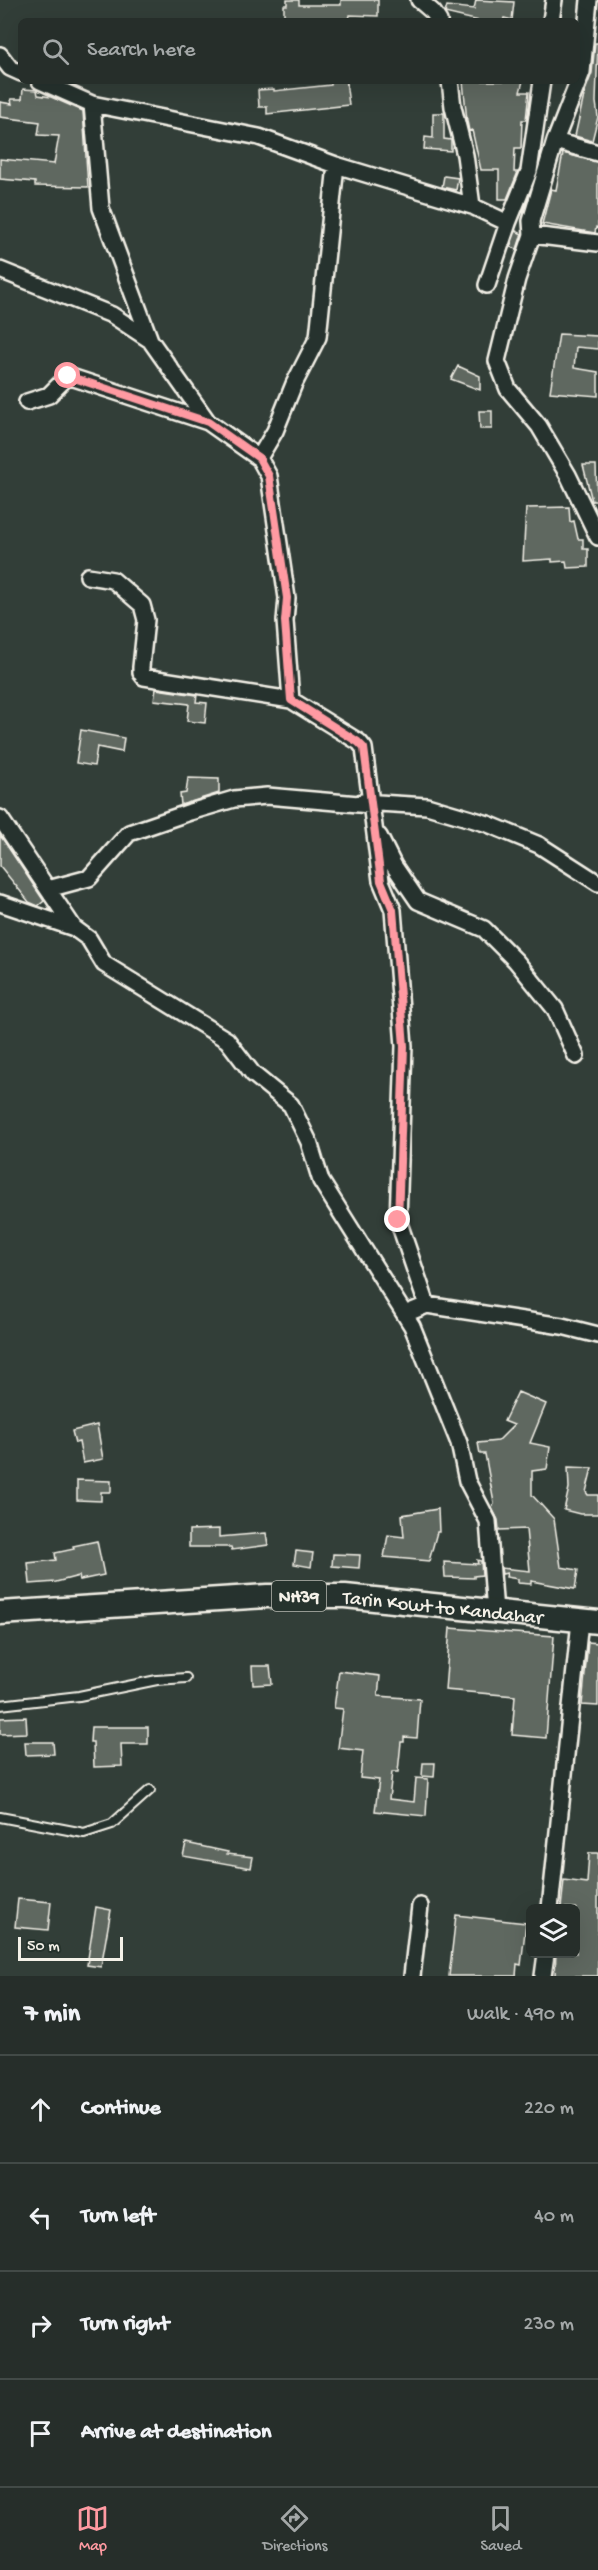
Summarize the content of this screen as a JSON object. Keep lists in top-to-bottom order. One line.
{"streets":{"main road":["NH39","Tarin Kowt to Kandahar"]},"scale_bar":"50 m","page":{"search":"Search here","scale":"50 m","heading":["7 min","Walk · 490 m"],"list":[["Continue","220 m"],["Turn left","40 m"],["Turn right","230 m"],"Arrive at destination"],"nav":["Map","Directions","Saved"]}}
